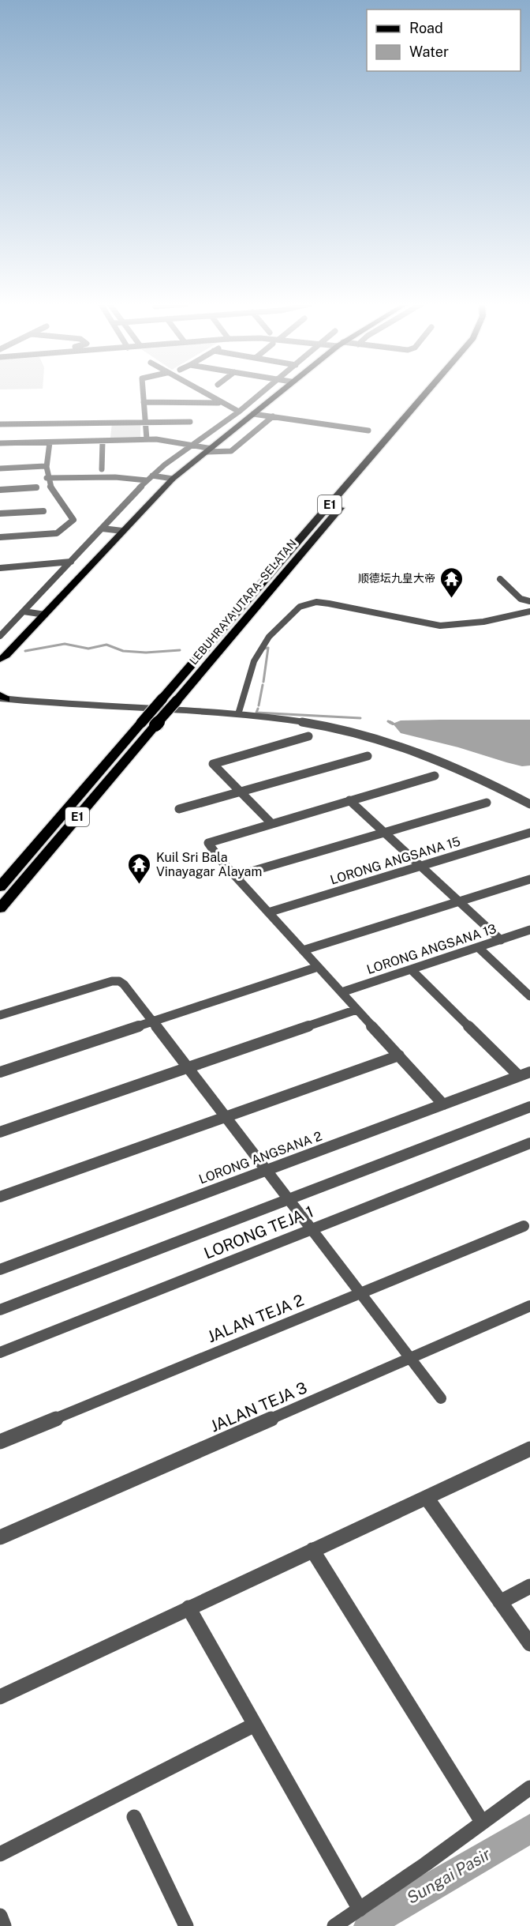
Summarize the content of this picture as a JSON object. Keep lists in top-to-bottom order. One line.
{"streets":{"highway":["E1","LEBUHRAYA UTARA–SELATAN"],"street":["LORONG ANGSANA 15","LORONG ANGSANA 13","LORONG ANGSANA 2","LORONG TEJA 1","JALAN TEJA 2","JALAN TEJA 3"]},"water":["Sungai Pasir"],"places":{"temple":["顺德坛九皇大帝","Kuil Sri Bala Vinayagar Alayam"]},"legend":["Road","Water"]}
